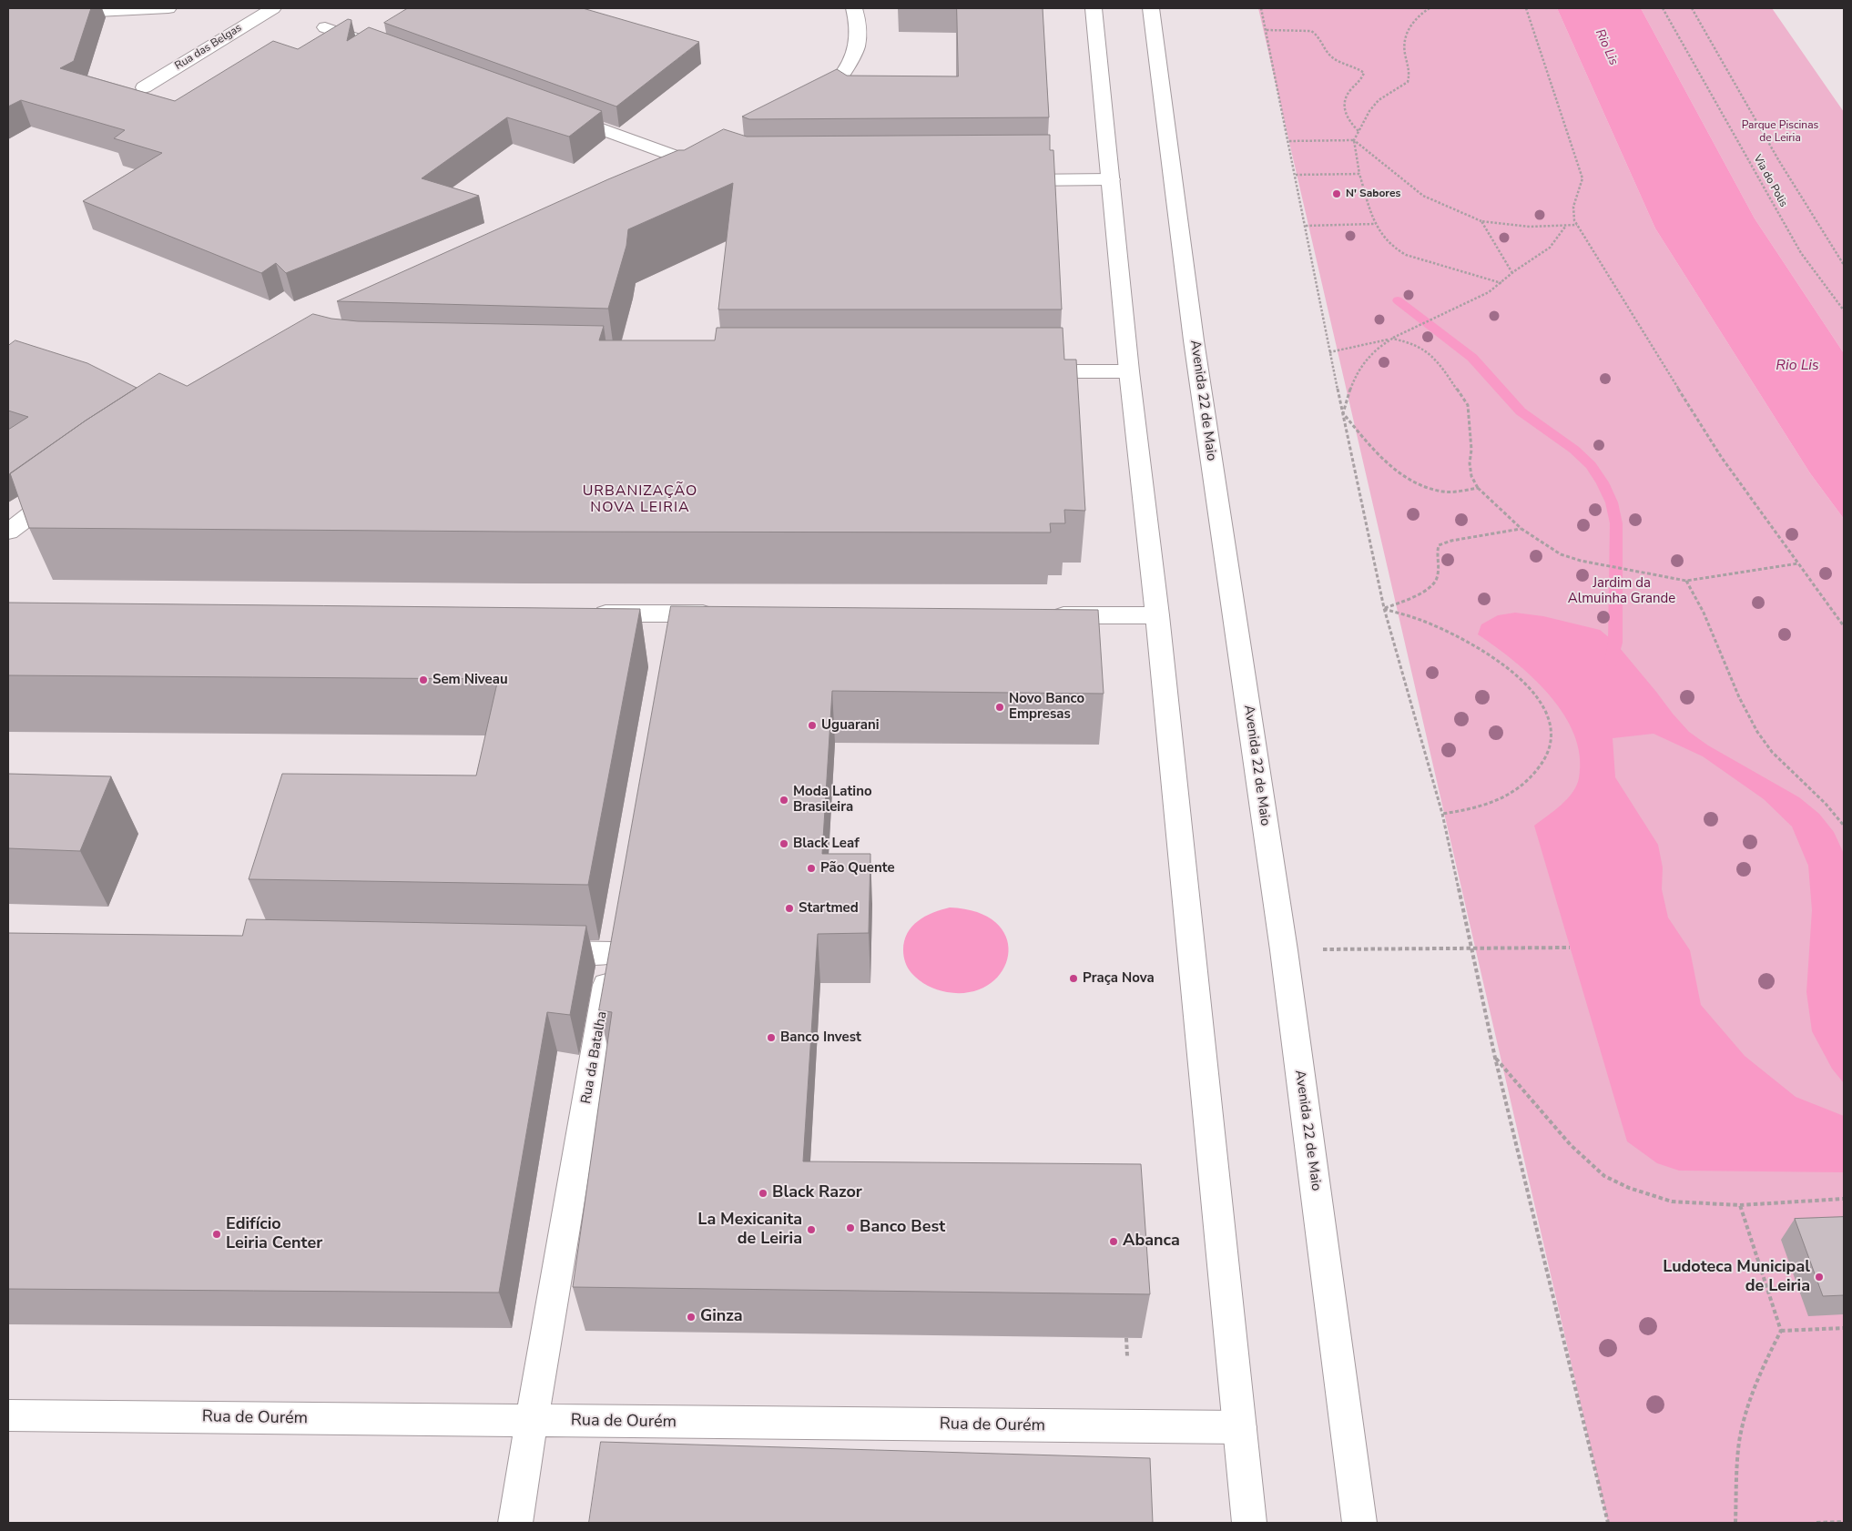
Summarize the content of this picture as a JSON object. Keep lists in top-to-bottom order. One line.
{"streets":{"main road":["Rua das Belgas","Avenida 22 de Maio","Rua da Batalha","Rua de Ourém"],"path":["Via do Polis"]},"crossings":[["Rua da Batalha","Rua de Ourém"]],"districts":["URBANIZAÇÃO NOVA LEIRIA"],"water":["Rio Lis"],"parks":["Parque Piscinas de Leiria","Jardim da Almuinha Grande"],"places":["N' Sabores","Sem Niveau","Novo Banco Empresas","Uguarani","Moda Latino Brasileira","Black Leaf","Pão Quente","Startmed","Praça Nova","Banco Invest","Black Razor","Banco Best","La Mexicanita de Leiria","Edifício Leiria Center","Abanca","Ludoteca Municipal de Leiria","Ginza"]}
